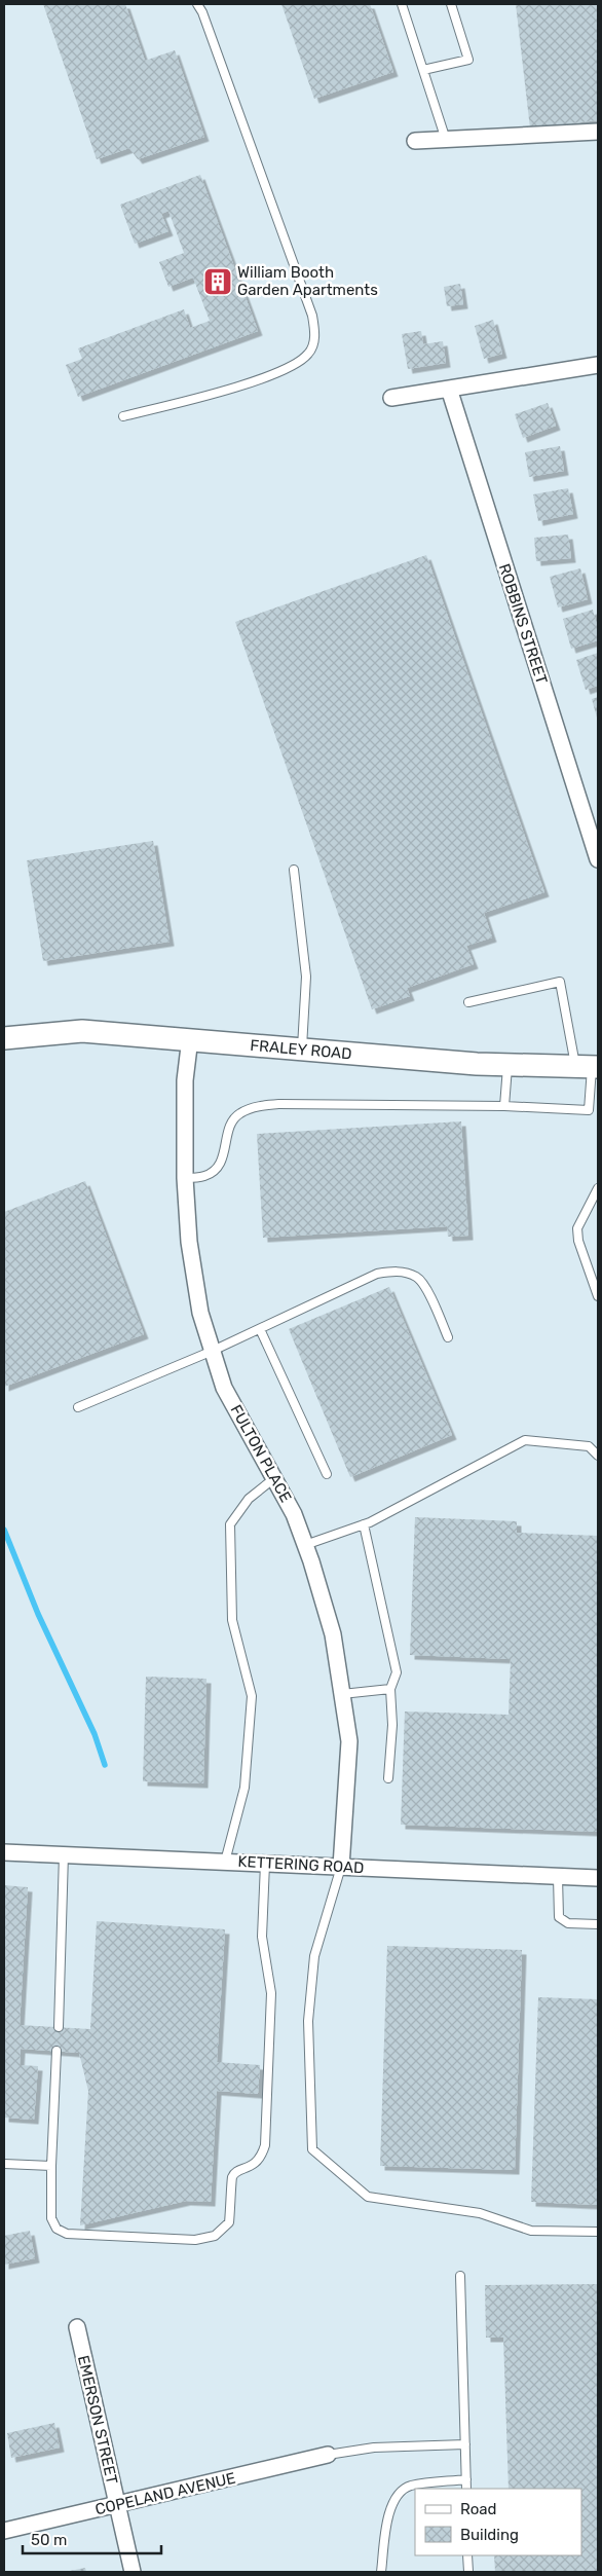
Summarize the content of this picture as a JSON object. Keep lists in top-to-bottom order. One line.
{"streets":{"street":["ROBBINS STREET","FRALEY ROAD","FULTON PLACE","KETTERING ROAD","EMERSON STREET","COPELAND AVENUE"]},"crossings":[["FRALEY ROAD","FULTON PLACE"],["FULTON PLACE","KETTERING ROAD"],["EMERSON STREET","COPELAND AVENUE"]],"places":{"building":["William Booth Garden Apartments"]},"legend":["Road","Building"],"scale_bar":"50 m"}
